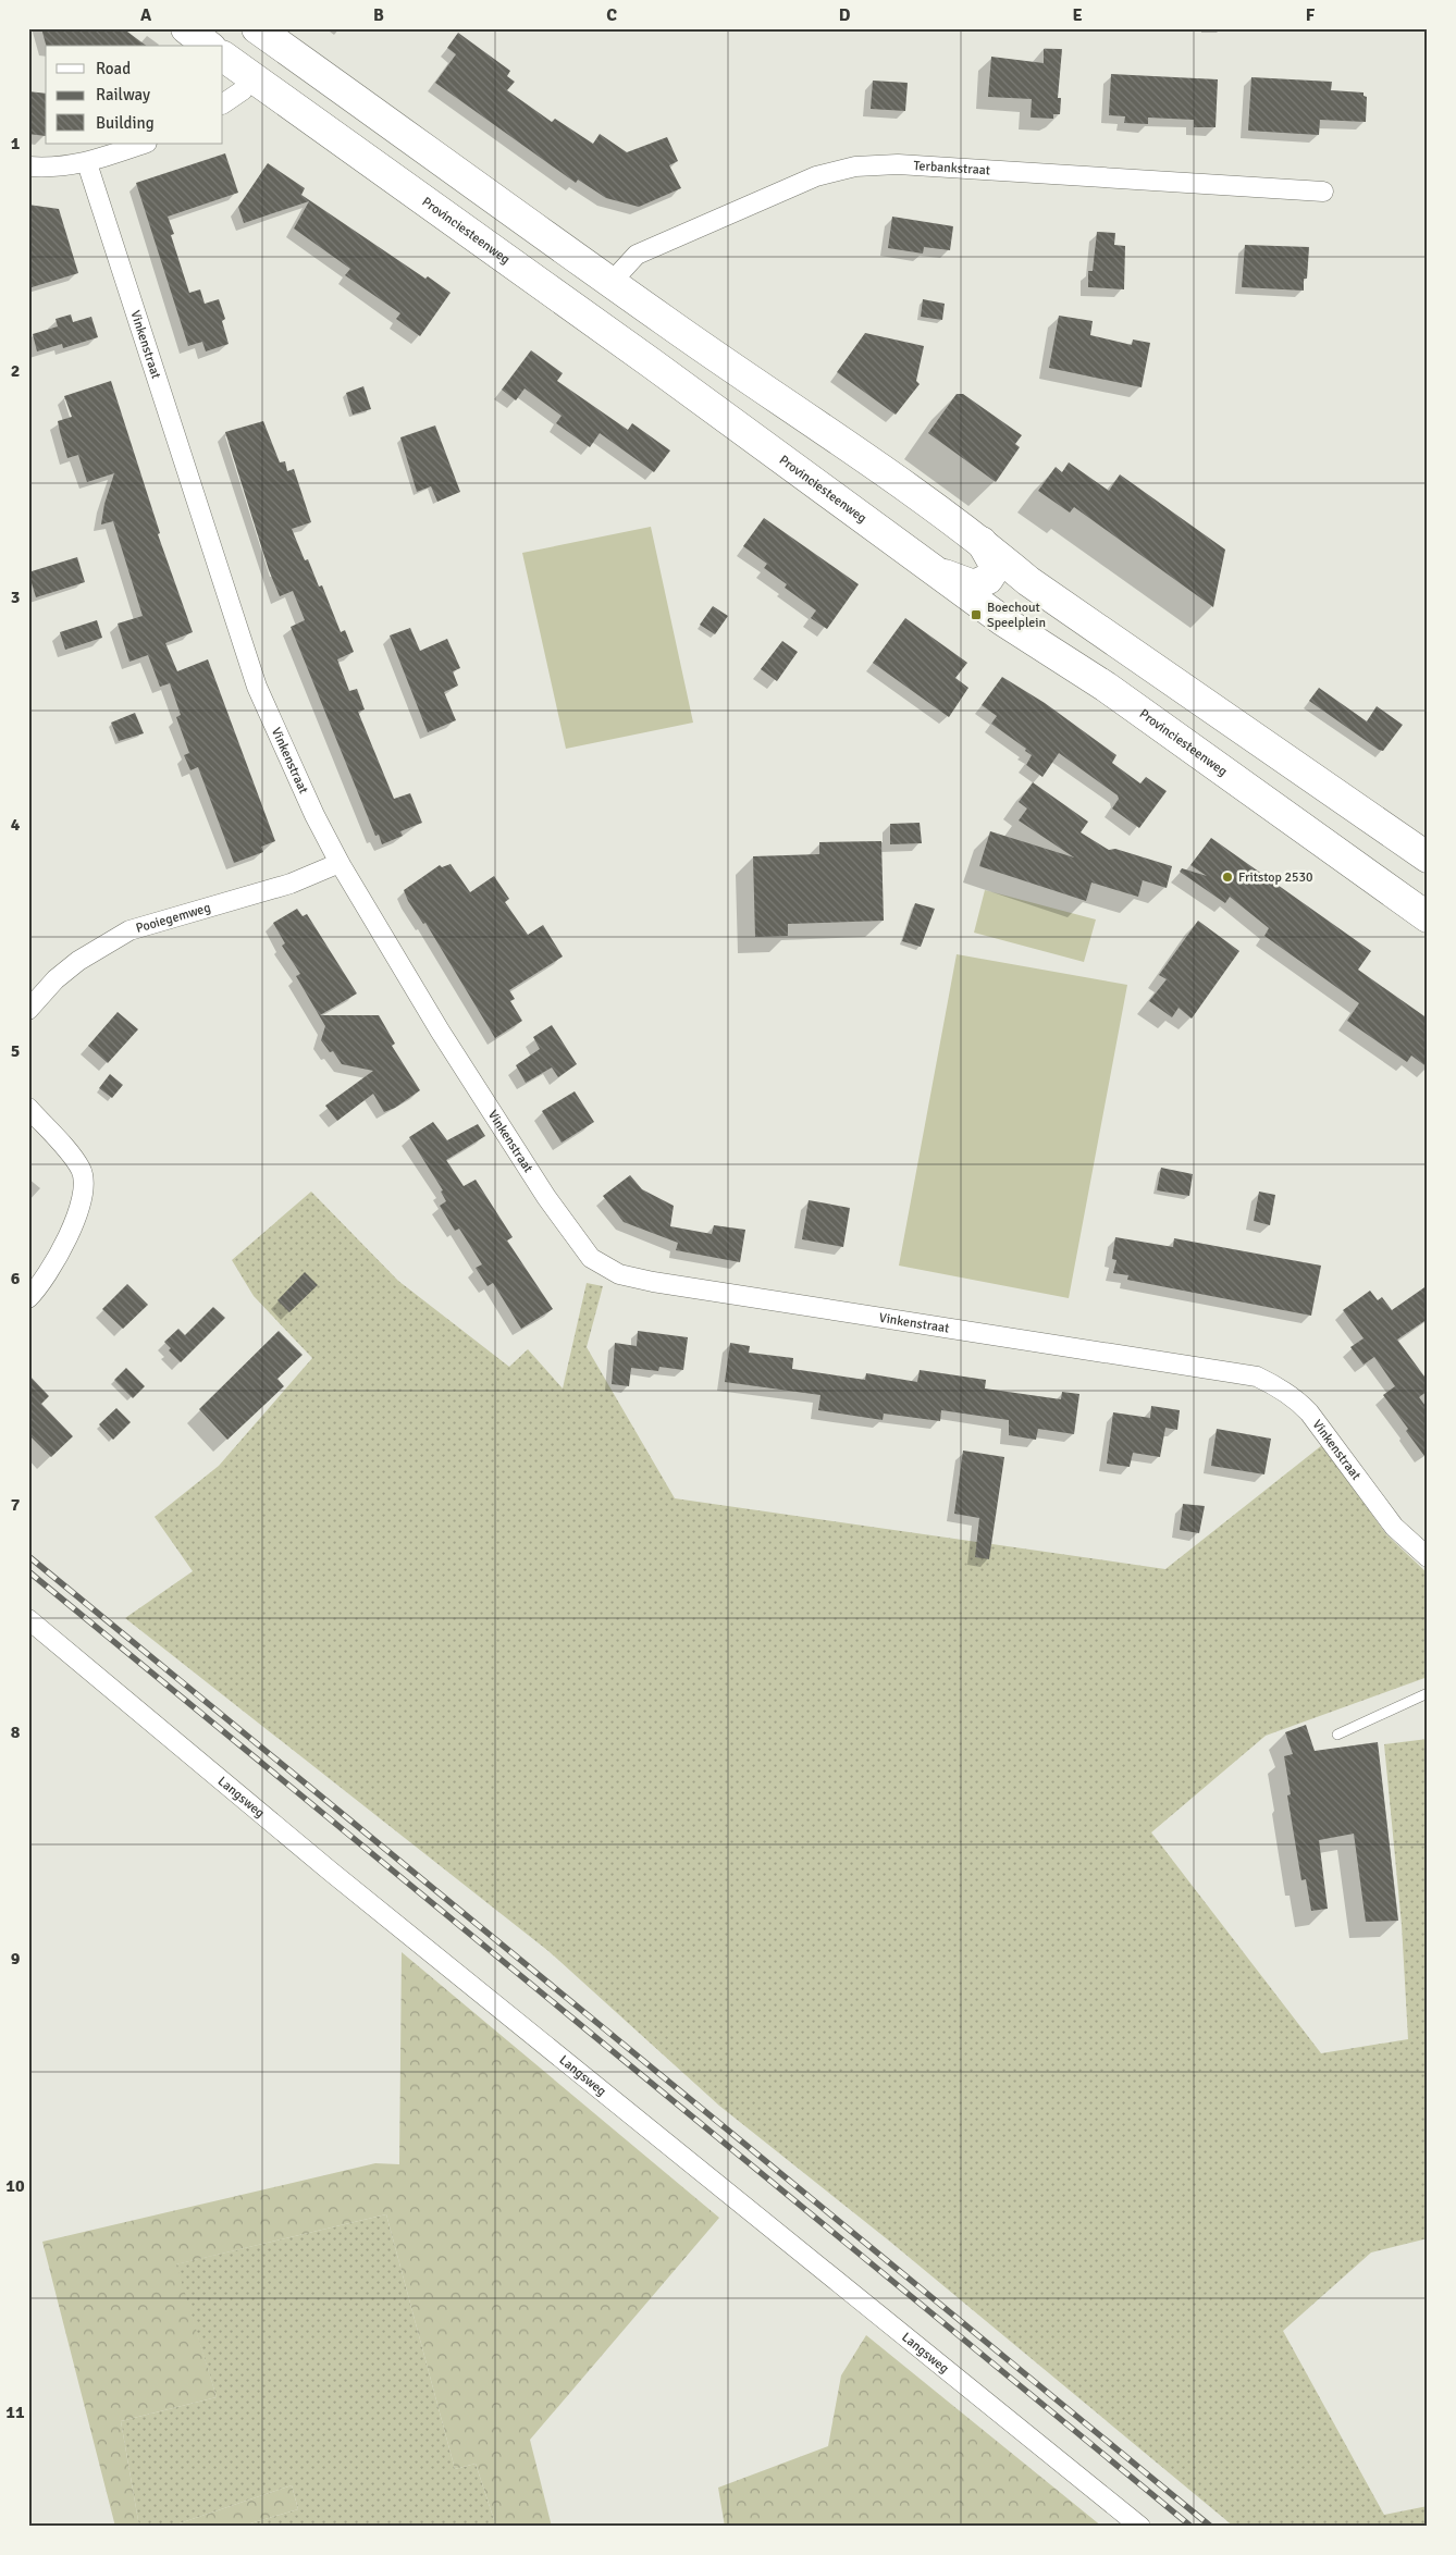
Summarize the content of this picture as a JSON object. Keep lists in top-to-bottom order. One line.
{"streets":{"main road":["Provinciesteenweg"],"street":["Terbankstraat","Vinkenstraat","Pooiegemweg","Langsweg"]},"crossings":[["Vinkenstraat","Pooiegemweg"]],"places":{"transit":["Boechout Speelplein"],"other":["Fritstop 2530"]},"legend":["Road","Railway","Building"],"grid":{"columns":["A","B","C","D","E","F"],"rows":["1","2","3","4","5","6","7","8","9","10","11"]}}
